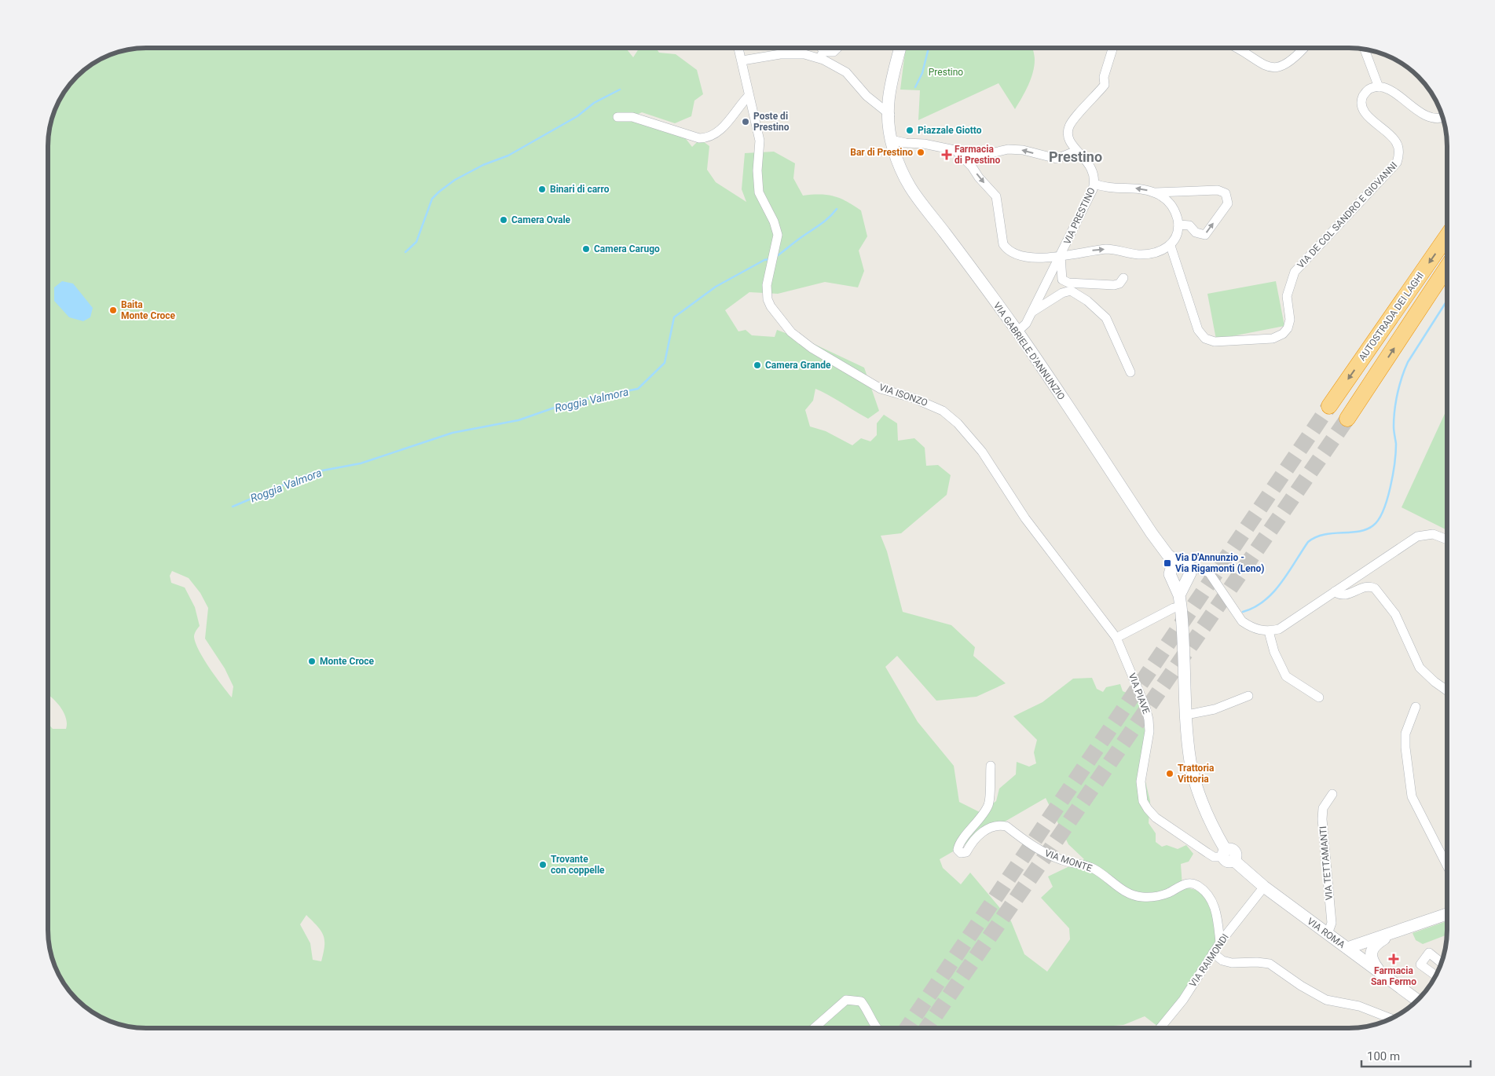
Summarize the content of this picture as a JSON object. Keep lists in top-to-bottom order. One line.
{"streets":{"highway":["AUTOSTRADA DEI LAGHI"],"main road":["VIA GABRIELE D'ANNUNZIO","VIA ROMA"],"street":["VIA DE COL SANDRO E GIOVANNI","VIA PRESTINO","VIA ISONZO","VIA PIAVE","VIA MONTE","VIA TETTAMANTI","VIA RAIMONDI"]},"crossings":[["VIA PRESTINO","VIA GABRIELE D'ANNUNZIO"],["VIA GABRIELE D'ANNUNZIO","VIA ROMA"],["VIA ISONZO","VIA PIAVE"],["VIA PIAVE","VIA ROMA"],["VIA MONTE","VIA RAIMONDI"],["VIA TETTAMANTI","VIA ROMA"],["VIA ROMA","VIA RAIMONDI"]],"districts":["Prestino"],"water":["Roggia Valmora"],"parks":["Prestino"],"places":{"other":["Poste di Prestino","Piazzale Giotto","Bar di Prestino","Binari di carro","Camera Ovale","Camera Carugo","Baita Monte Croce","Camera Grande","Monte Croce","Trattoria Vittoria","Trovante con coppelle"],"health":["Farmacia di Prestino","Farmacia San Fermo"],"transit":["Via D'Annunzio - Via Rigamonti (Leno)"]},"scale_bar":"100 m"}
